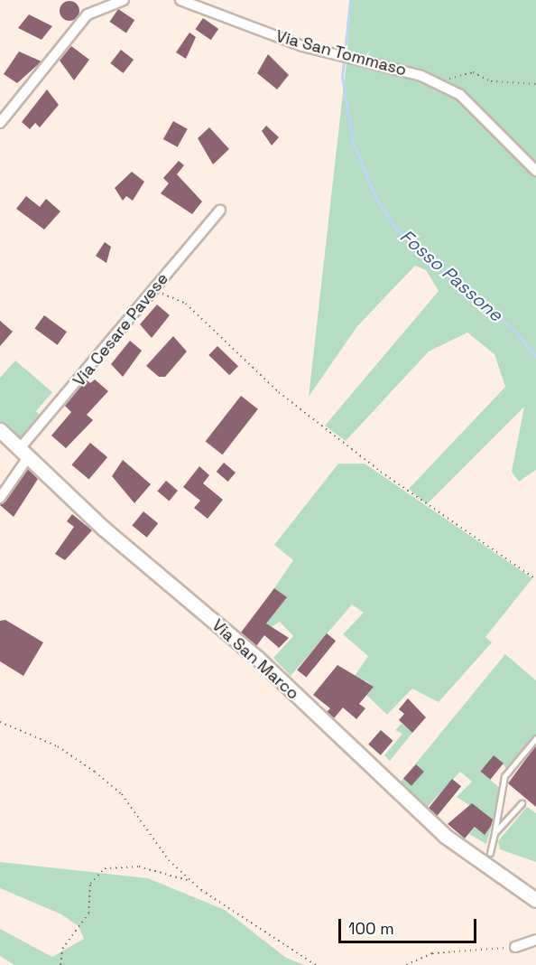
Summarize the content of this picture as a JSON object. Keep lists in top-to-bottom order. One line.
{"streets":{"street":["Via San Tommaso","Via Cesare Pavese","Via San Marco"]},"crossings":[["Via Cesare Pavese","Via San Marco"]],"water":["Fosso Passone"],"scale_bar":"100 m"}
